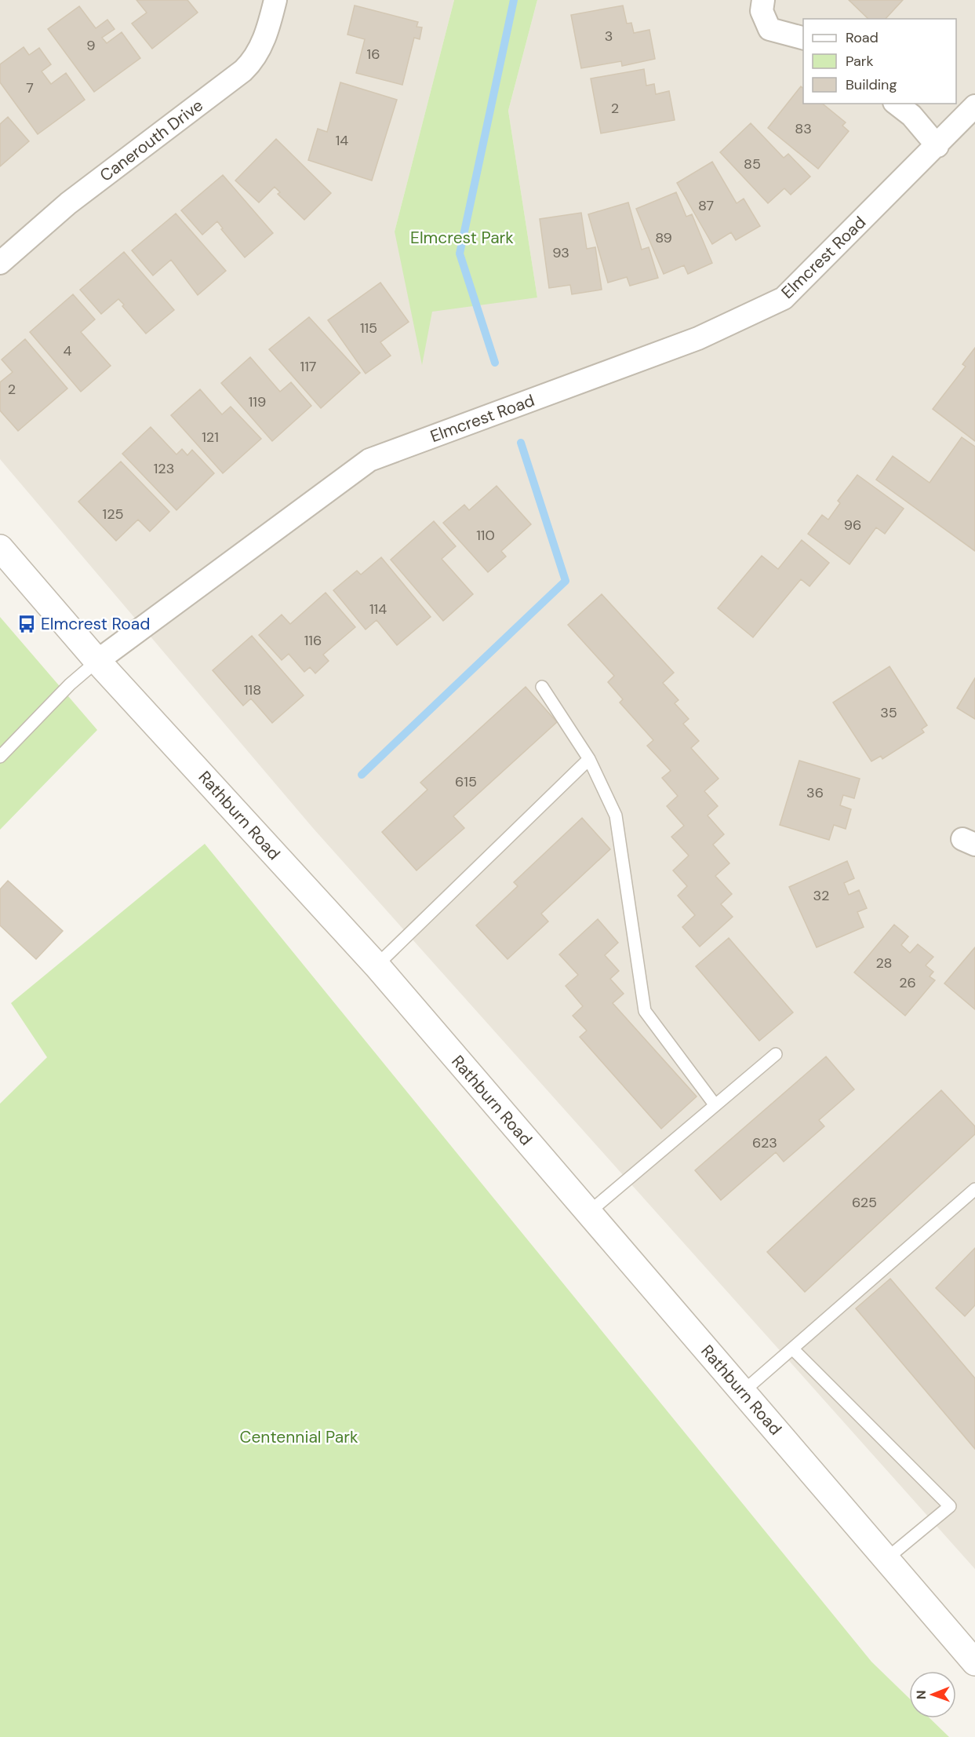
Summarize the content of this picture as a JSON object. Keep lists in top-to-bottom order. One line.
{"streets":{"street":["Canerouth Drive","Elmcrest Road","Rathburn Road"]},"crossings":[["Elmcrest Road","Rathburn Road"]],"parks":["Elmcrest Park","Centennial Park"],"places":{"bus stop":["Elmcrest Road"]},"house_numbers":["3","9","16","7","2","83","14","85","87","89","93","115","4","117","2","119","121","123","125","96","110","114","116","118","35","615","36","32","28","26","623","625"],"legend":["Road","Park","Building"],"north":"left"}
